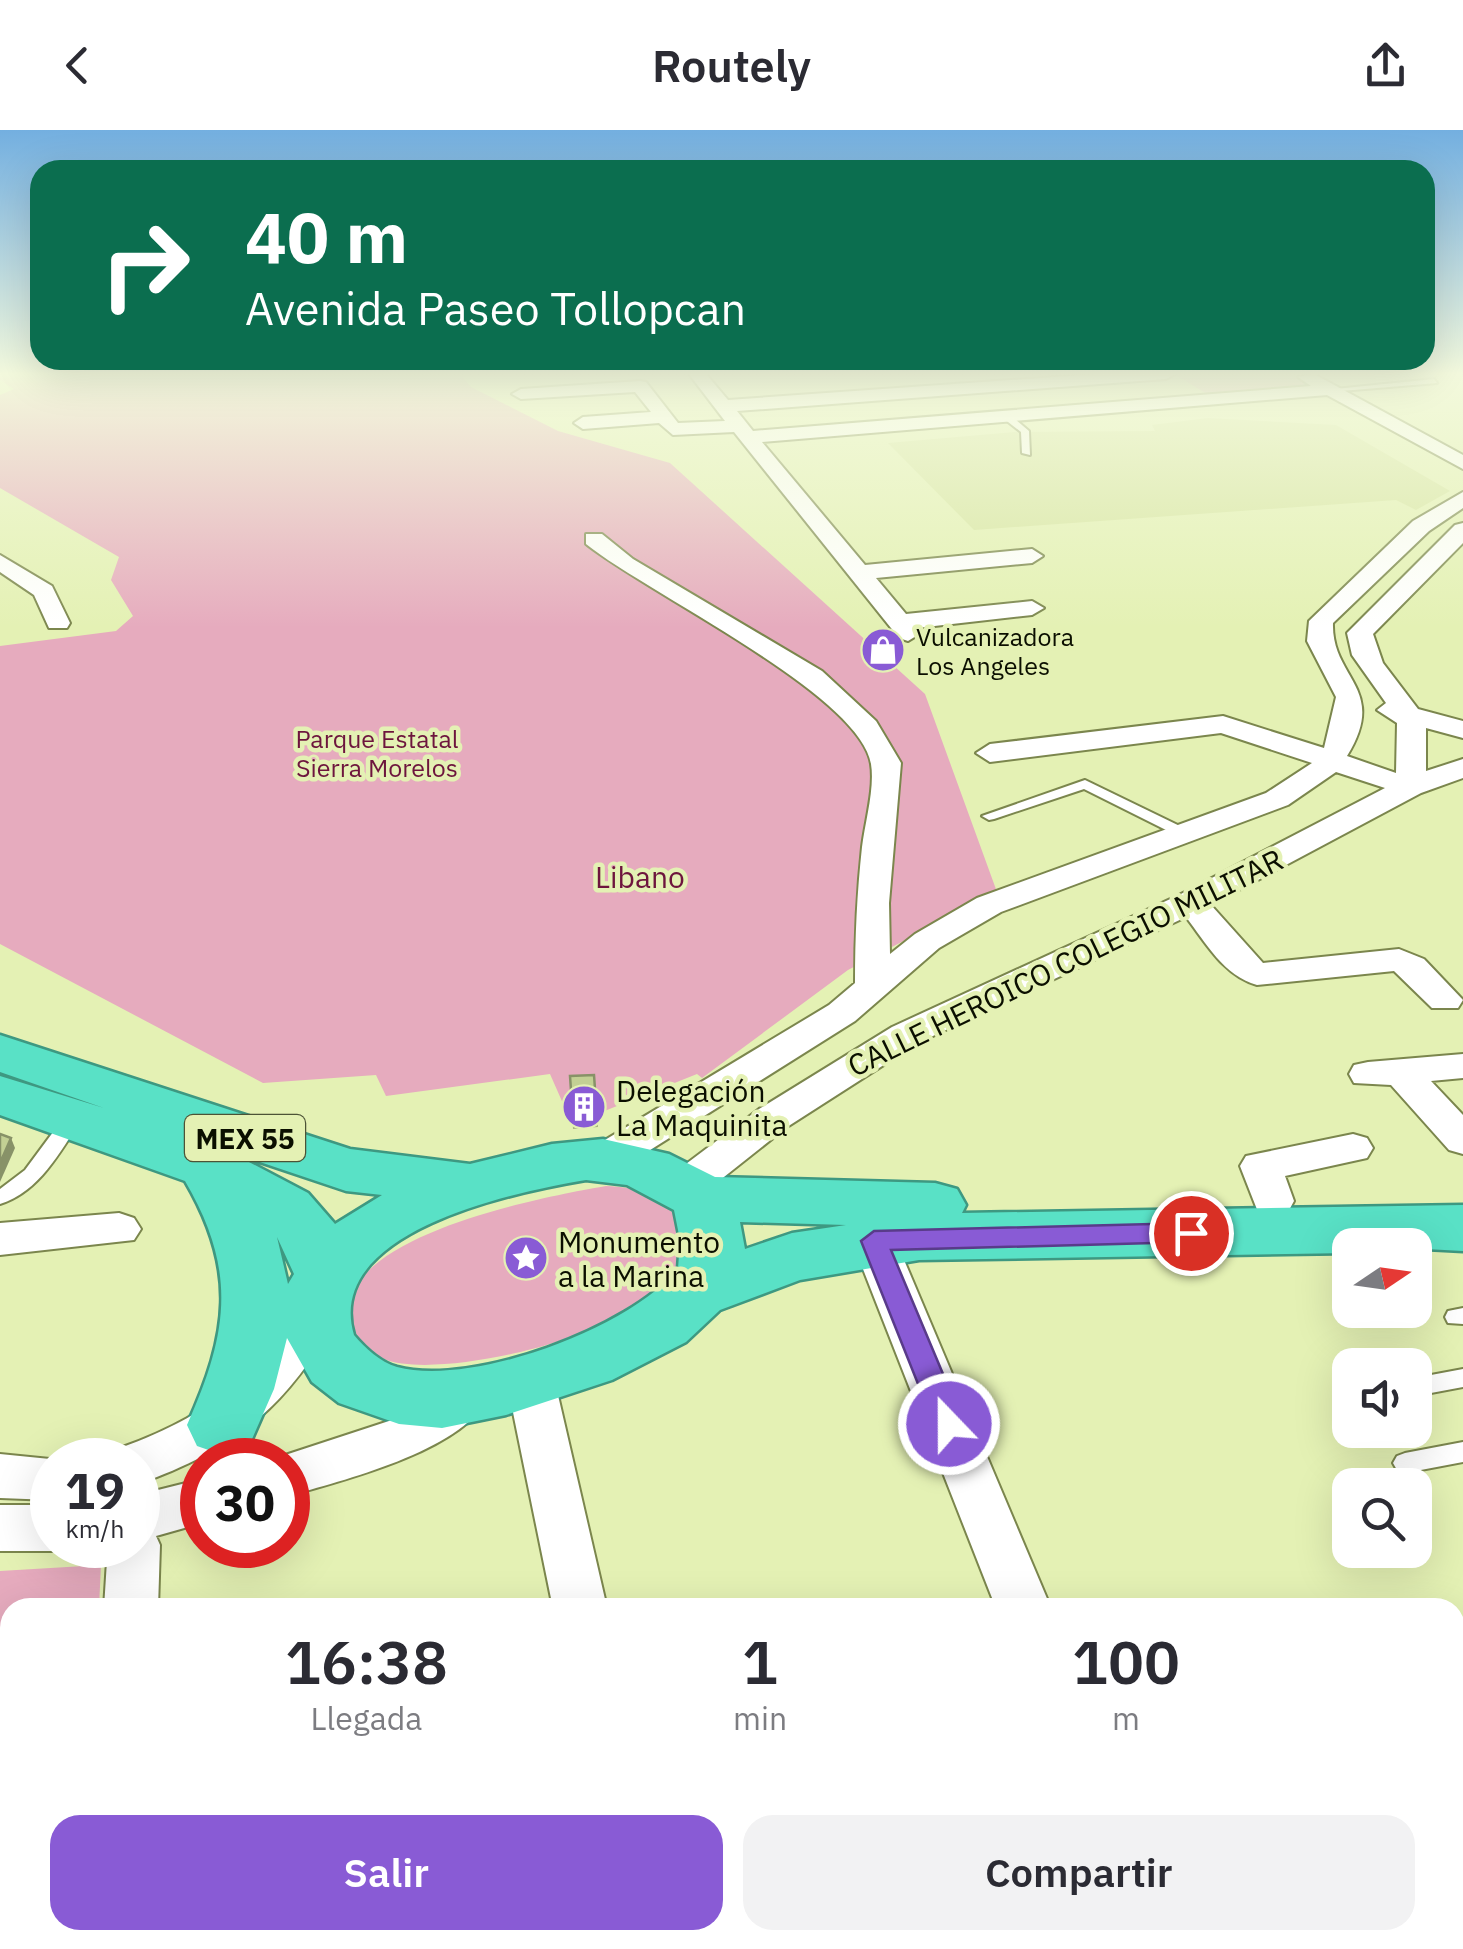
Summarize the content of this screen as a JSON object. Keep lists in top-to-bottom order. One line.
{"streets":{"highway":["MEX 55"],"street":["CALLE HEROICO COLEGIO MILITAR"]},"parks":["Parque Estatal Sierra Morelos","Libano"],"places":{"shop":["Vulcanizadora Los Angeles"],"building":["Delegación La Maquinita"],"place":["Monumento a la Marina"]},"north":"right","page":{"header":"Routely","turn":["40 m","Avenida Paseo Tollopcan"],"speed":"19 km/h","limit":"30","eta":["16:38","Llegada","1","min","100","m"],"buttons":["Salir","Compartir"]}}
